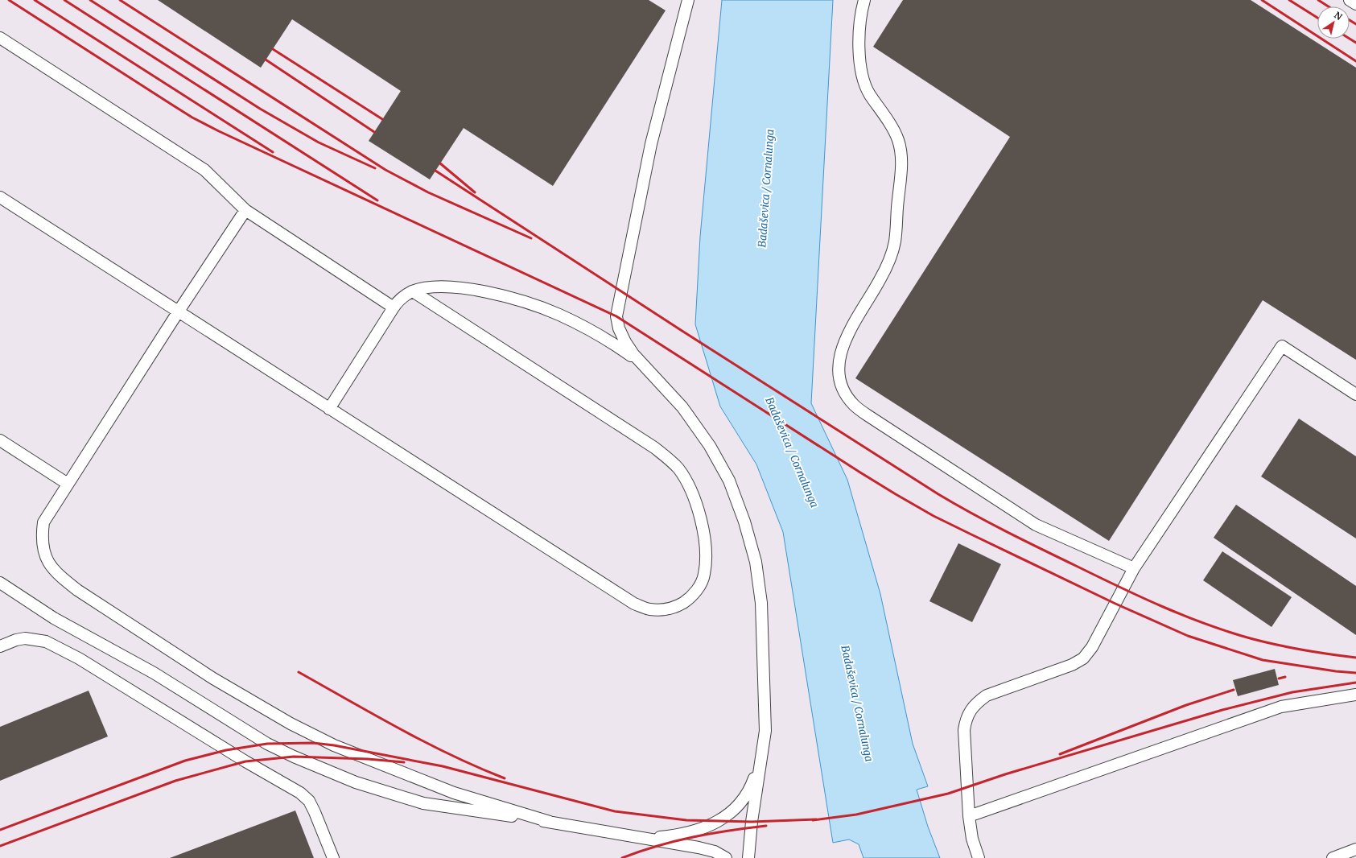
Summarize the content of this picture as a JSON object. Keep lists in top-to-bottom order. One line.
{"water":["Badaševica / Cornalunga"],"north":"top right"}
